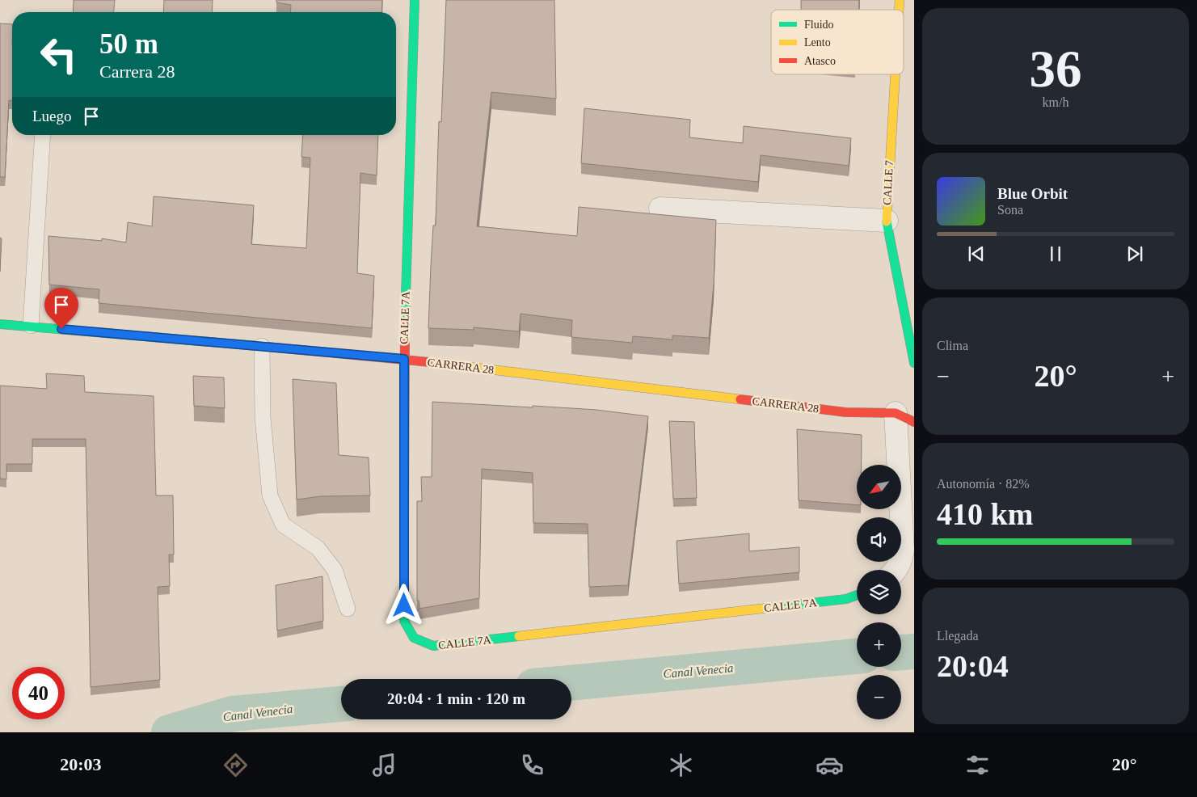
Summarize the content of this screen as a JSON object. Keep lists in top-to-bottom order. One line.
{"streets":{"main road":["CALLE 7","CALLE 7A","CARRERA 28"]},"crossings":[["CALLE 7A","CARRERA 28"]],"water":["Canal Venecia"],"legend":["Fluido","Lento","Atasco"],"north":"bottom left","page":{"tile":[["36","km/h"],"Clima",["Autonomía · 82%","410 km"],["Llegada","20:04"]],"turn":["50 m","Carrera 28"],"then":"Luego","song":["Blue Orbit","Sona"],"heat":["−","20°","+"],"map_buttons":["+","−"],"limit":"40","trip":"20:04 · 1 min · 120 m","tabs":["20:03","20°"]}}
